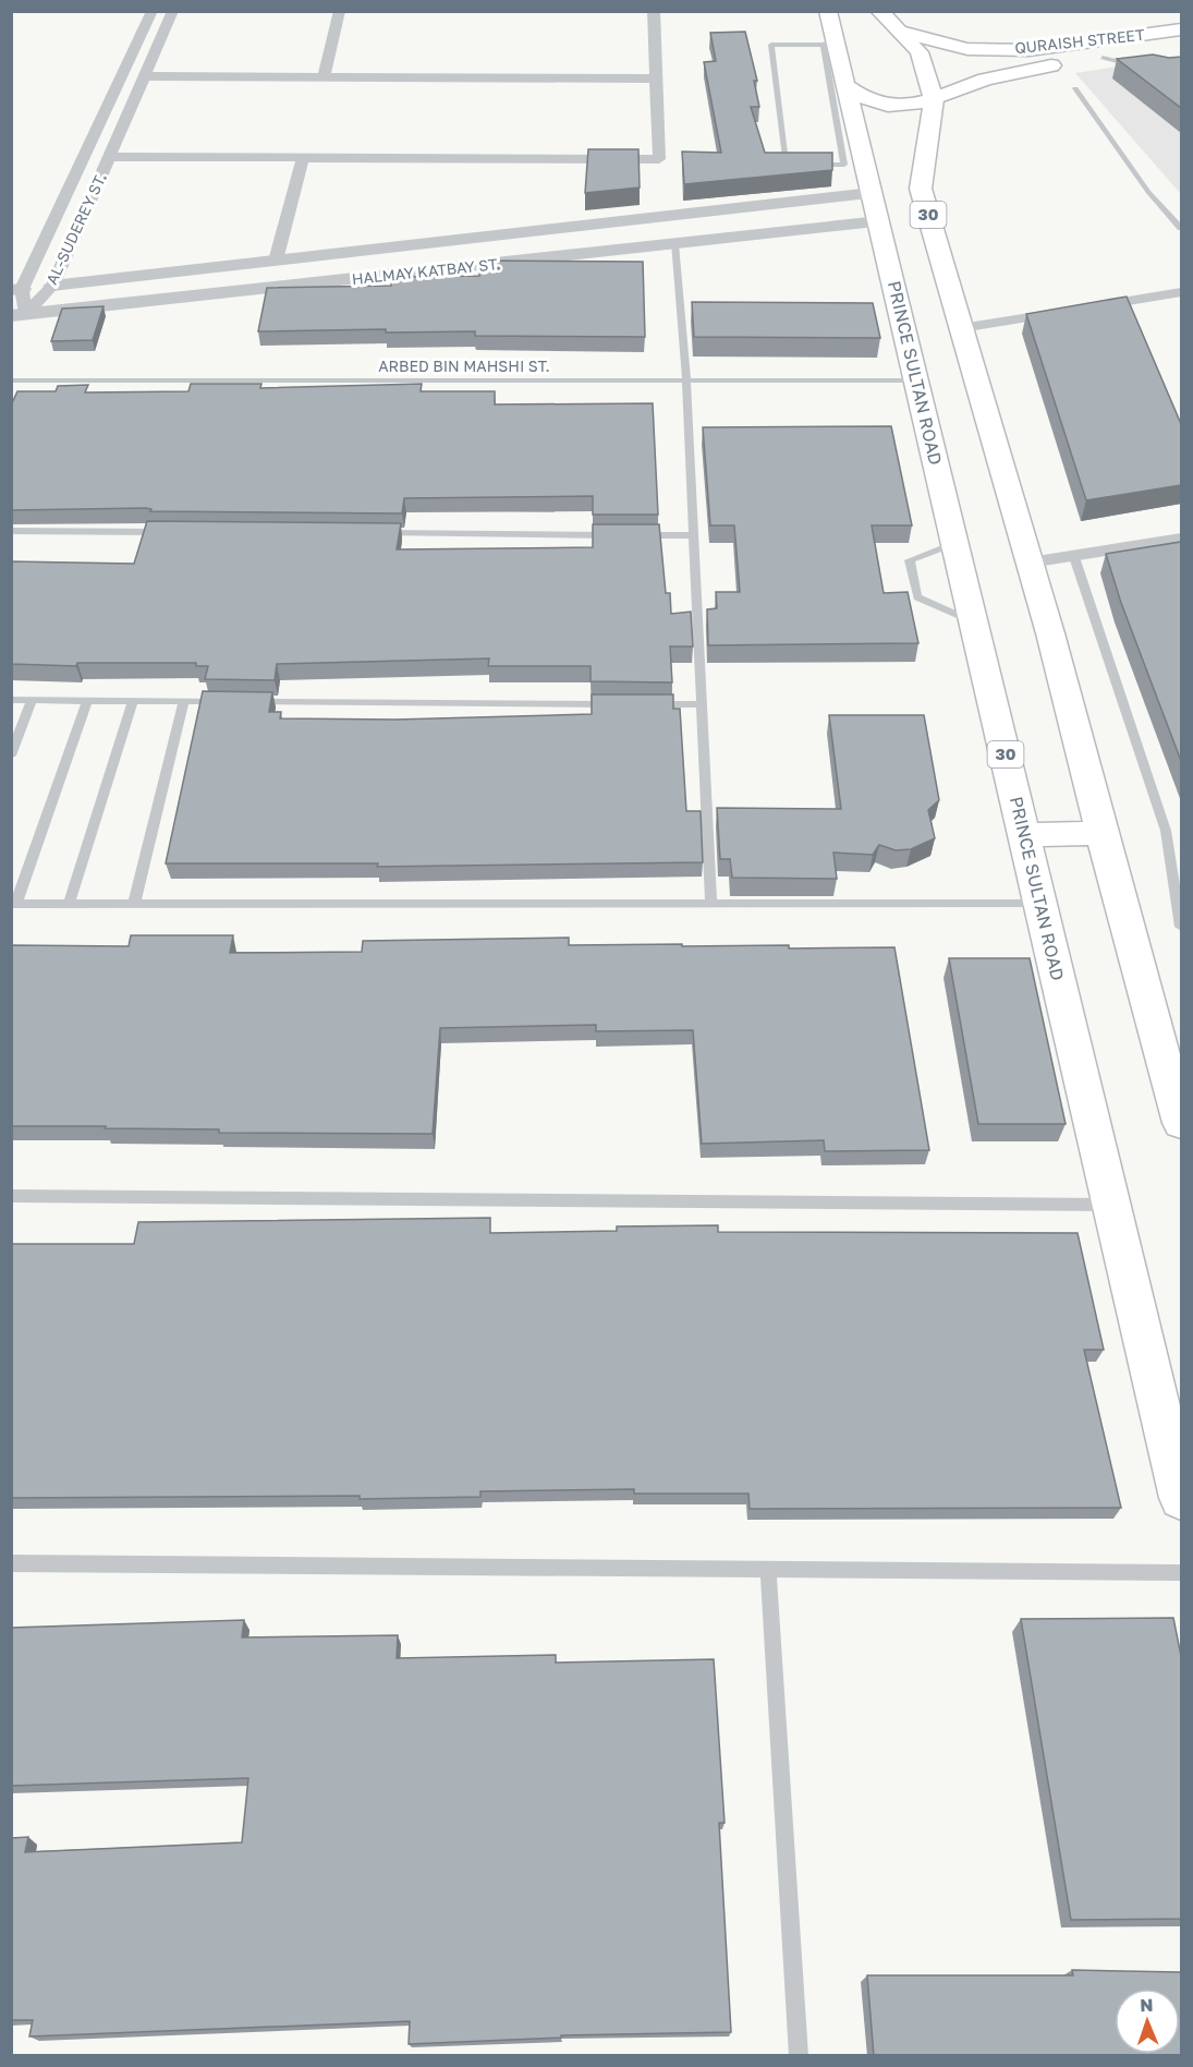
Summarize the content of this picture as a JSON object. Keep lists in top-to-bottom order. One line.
{"streets":{"main road":["QURAISH STREET","30","PRINCE SULTAN ROAD"],"street":["AL-SUDEREY ST.","HALMAY KATBAY ST."],"lane":["ARBED BIN MAHSHI ST."]},"crossings":[["QURAISH STREET","30"],["QURAISH STREET","PRINCE SULTAN ROAD"],["AL-SUDEREY ST.","HALMAY KATBAY ST."],["HALMAY KATBAY ST.","PRINCE SULTAN ROAD"],["ARBED BIN MAHSHI ST.","PRINCE SULTAN ROAD"]],"north":"top"}
